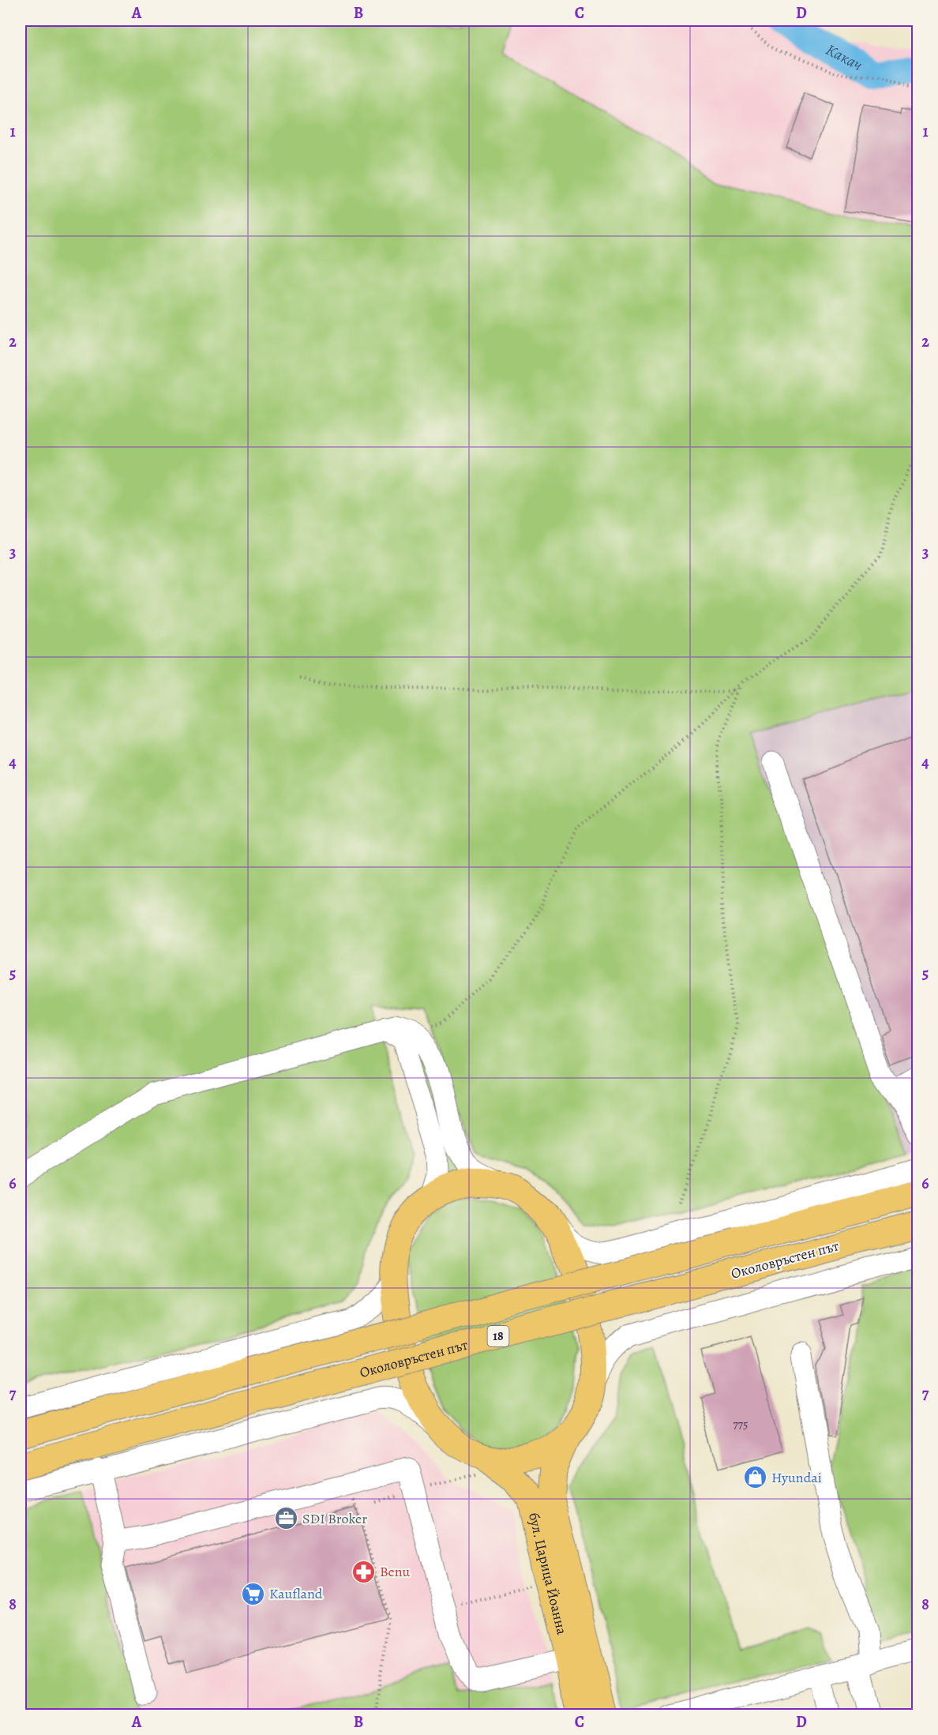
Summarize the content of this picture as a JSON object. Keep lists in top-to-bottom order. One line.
{"streets":{"main road":["Околовръстен път","18","бул. Царица Йоанна"]},"water":["Какач"],"places":{"shop":["Hyundai"],"office":["SDI Broker"],"pharmacy":["Benu"],"supermarket":["Kaufland"]},"house_numbers":["775"],"grid":{"columns":["A","B","C","D"],"rows":["1","2","3","4","5","6","7","8"]}}
